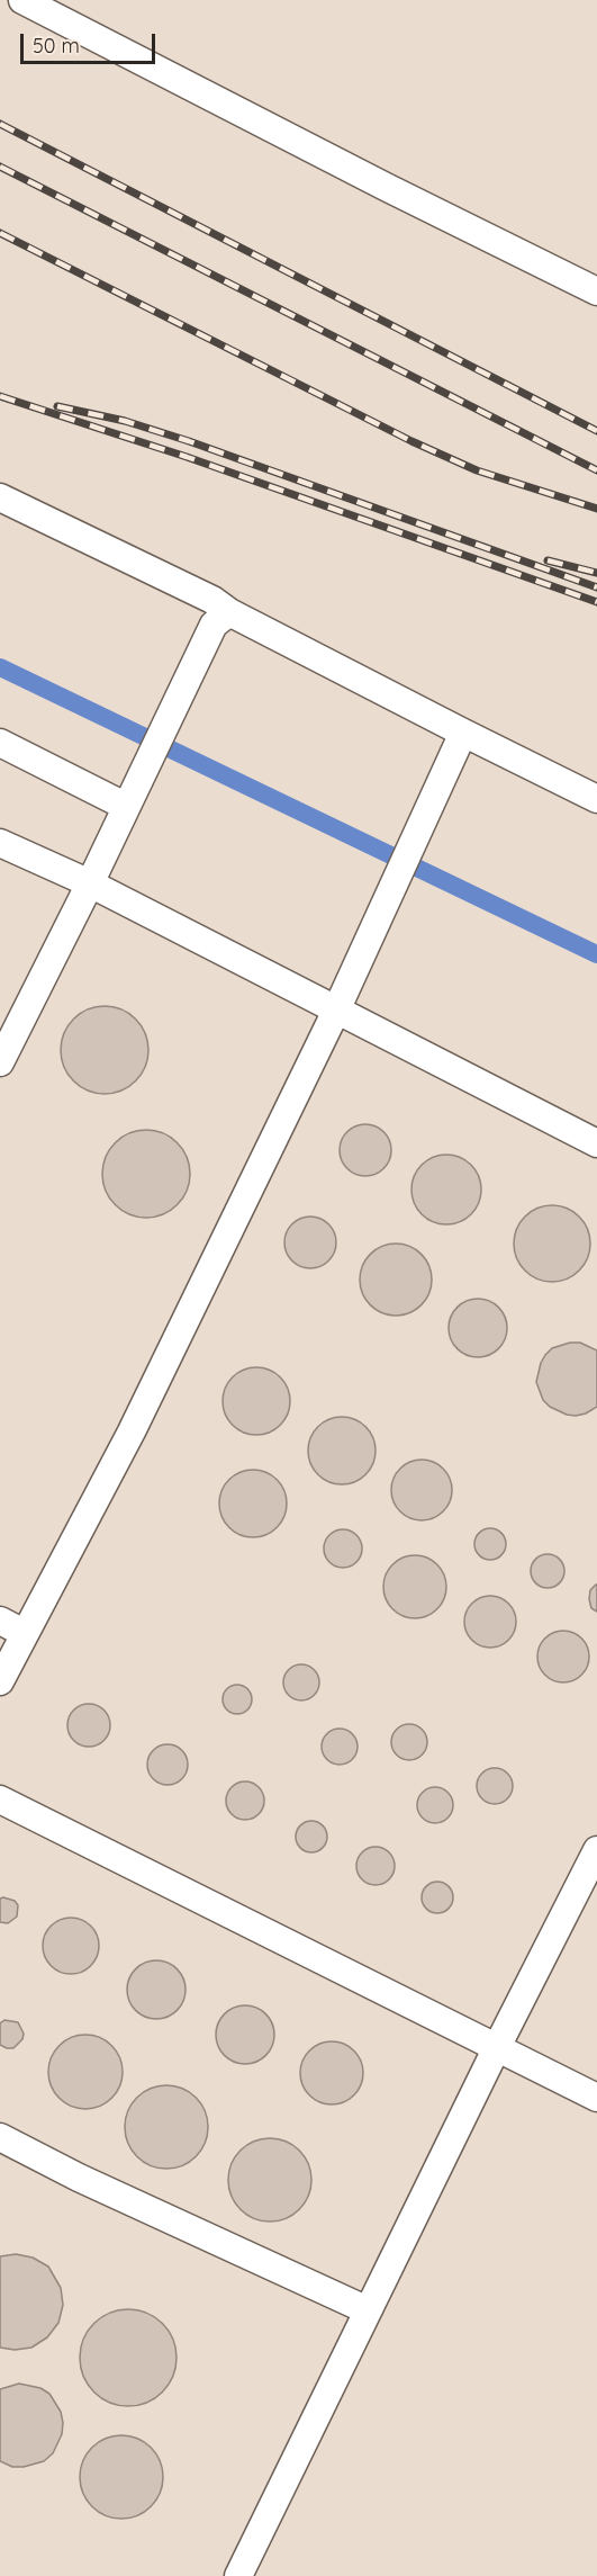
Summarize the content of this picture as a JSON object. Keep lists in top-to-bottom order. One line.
{"scale_bar":"50 m"}
